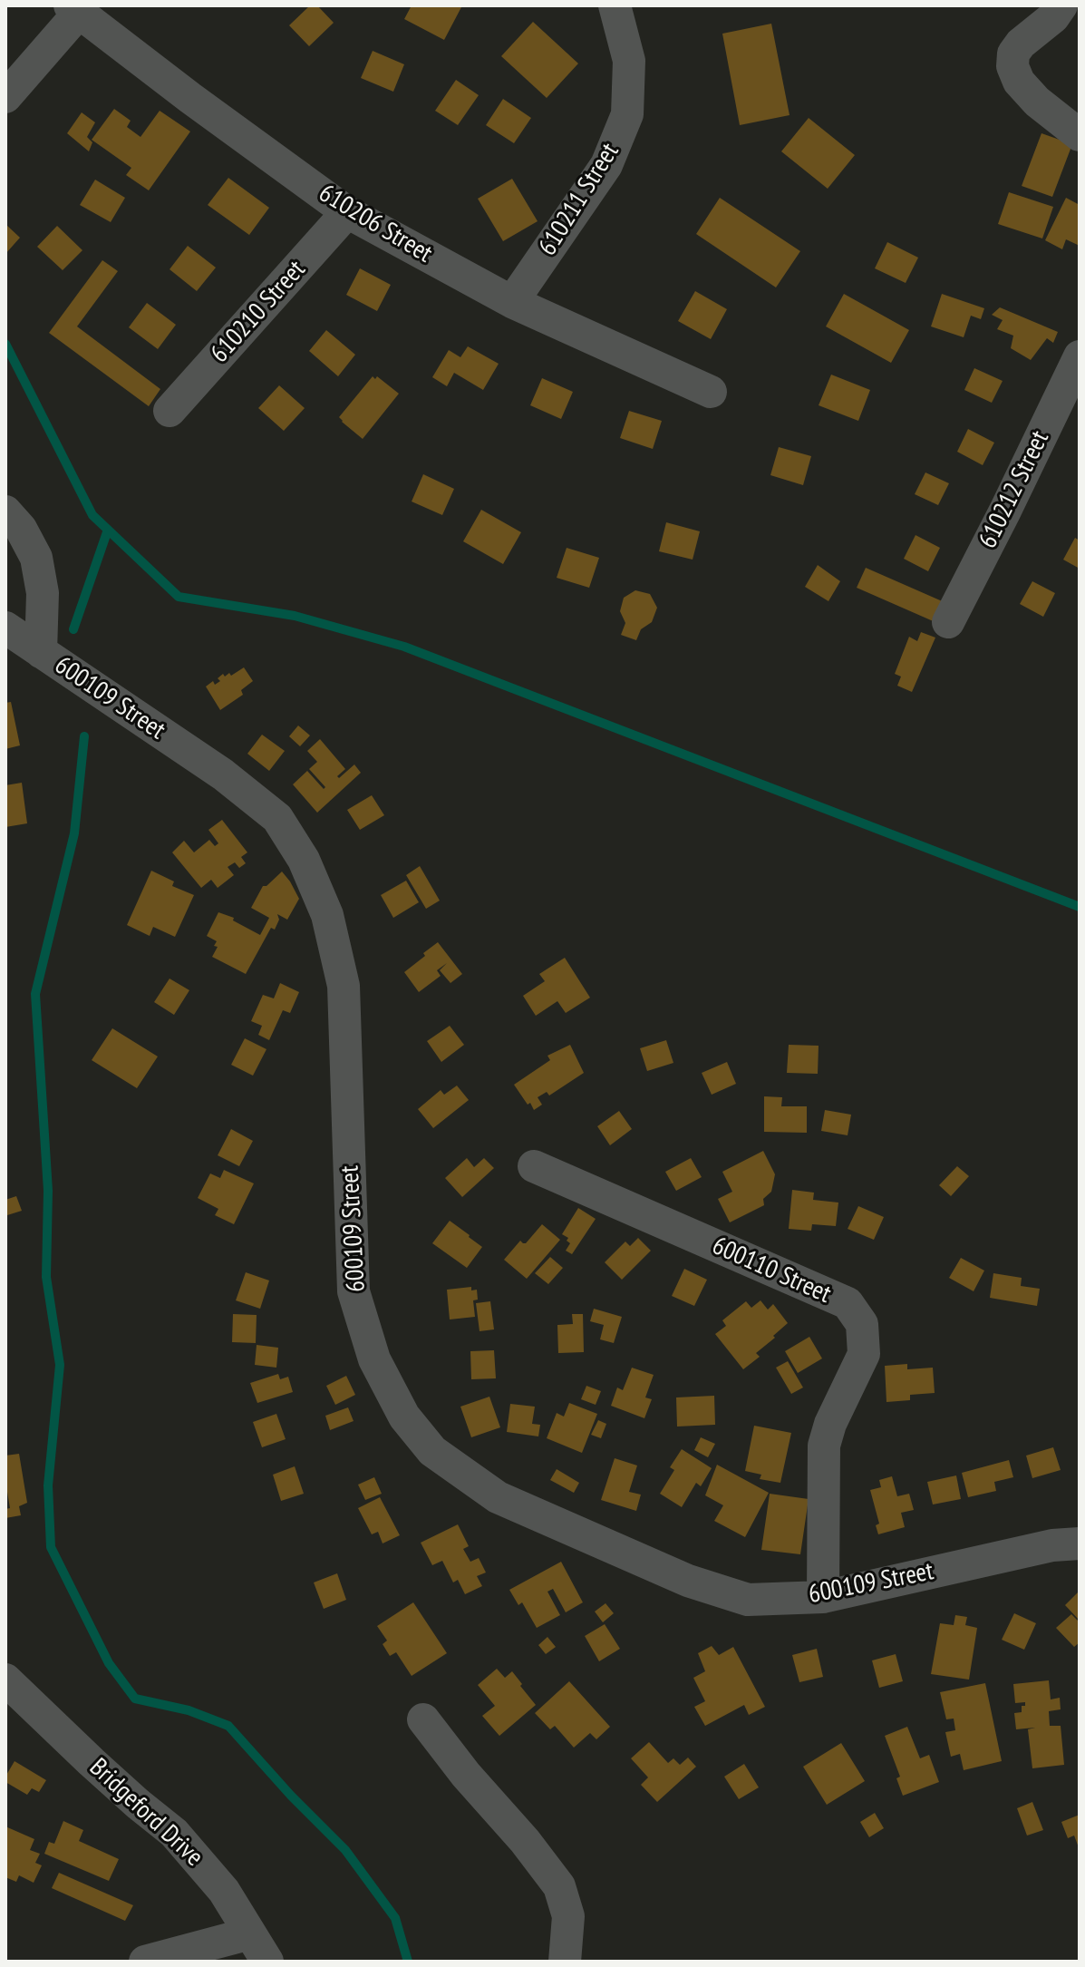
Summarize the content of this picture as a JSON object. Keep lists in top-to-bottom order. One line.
{"streets":{"street":["610211 Street","610206 Street","610210 Street","610212 Street","600109 Street","600110 Street","Bridgeford Drive"]},"crossings":[["610211 Street","610206 Street"],["610206 Street","610210 Street"],["600109 Street","600110 Street"]]}
